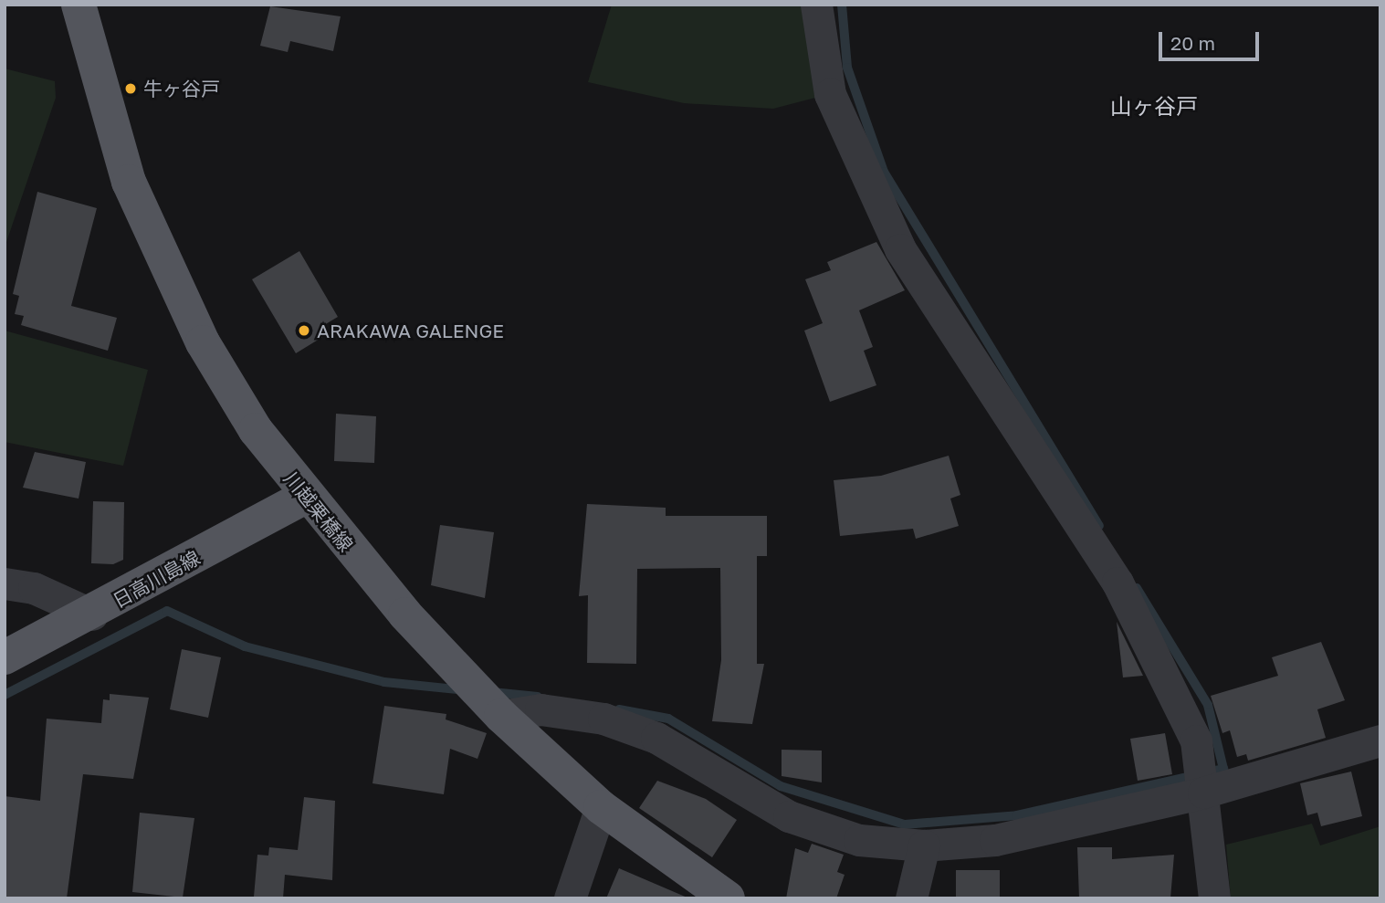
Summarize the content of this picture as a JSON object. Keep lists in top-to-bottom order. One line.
{"streets":{"main road":["川越栗橋線","日高川島線"]},"crossings":[["川越栗橋線","日高川島線"]],"districts":["山ヶ谷戸"],"places":["牛ヶ谷戸","ARAKAWA GALENGE"],"scale_bar":"20 m"}
